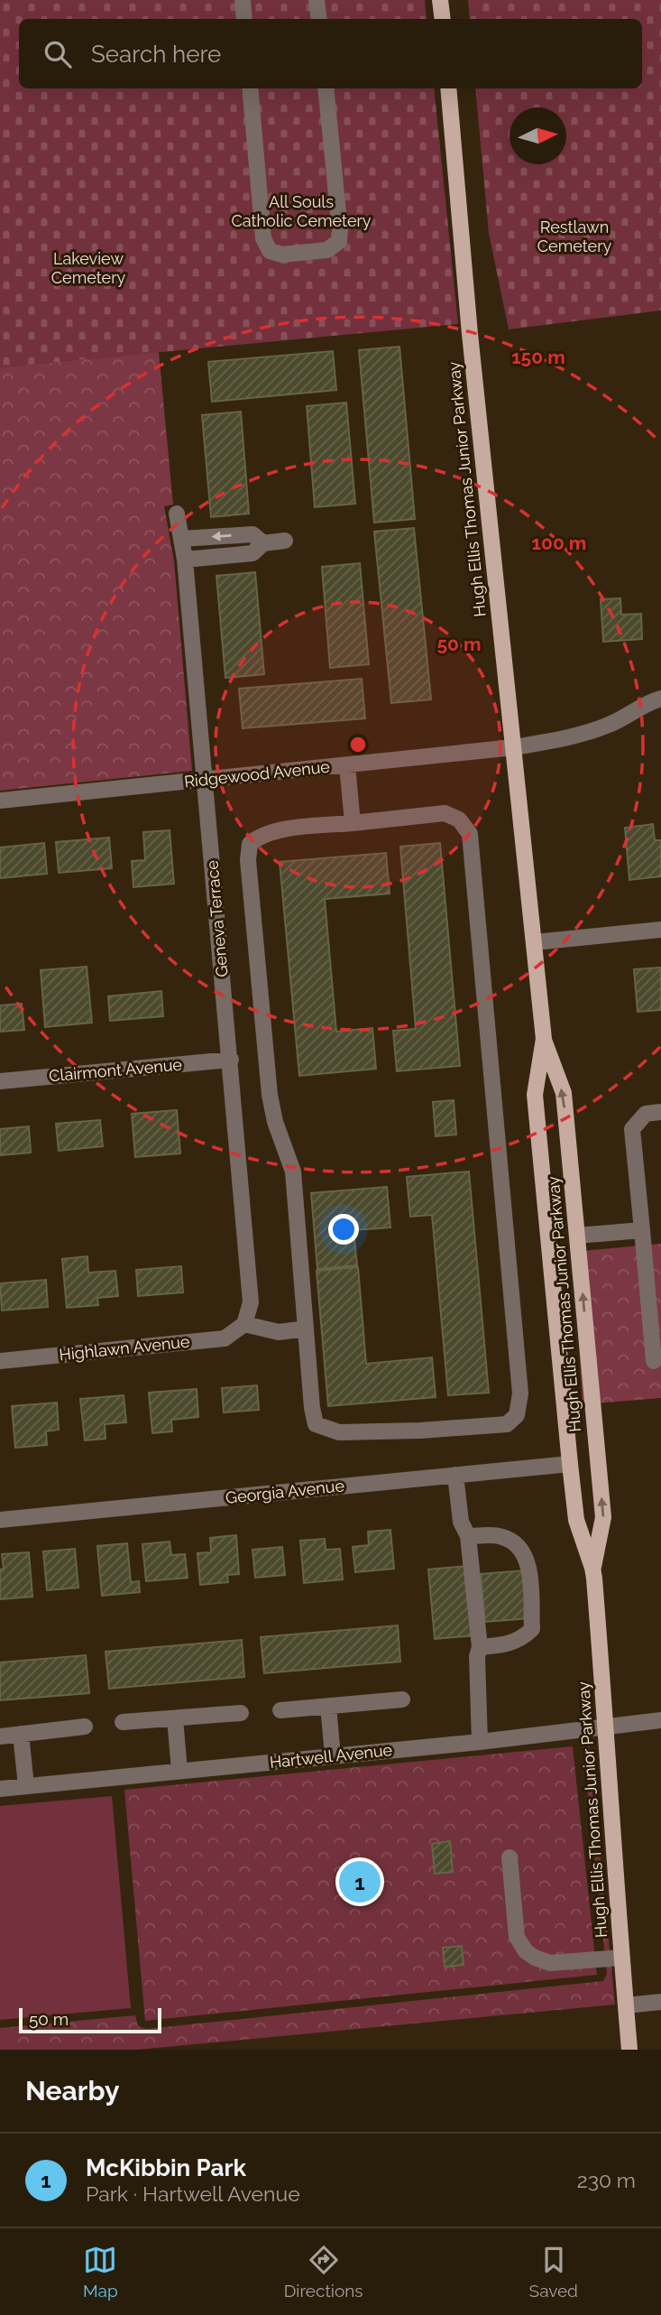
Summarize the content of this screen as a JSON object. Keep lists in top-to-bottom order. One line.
{"streets":{"main road":["Hugh Ellis Thomas Junior Parkway"],"street":["Ridgewood Avenue","Geneva Terrace","Clairmont Avenue","Highlawn Avenue","Georgia Avenue","Hartwell Avenue"]},"crossings":[["Hugh Ellis Thomas Junior Parkway","Ridgewood Avenue"],["Hugh Ellis Thomas Junior Parkway","Georgia Avenue"],["Hugh Ellis Thomas Junior Parkway","Hartwell Avenue"],["Ridgewood Avenue","Geneva Terrace"],["Geneva Terrace","Clairmont Avenue"],["Geneva Terrace","Highlawn Avenue"]],"parks":["All Souls Catholic Cemetery","Restlawn Cemetery","Lakeview Cemetery"],"scale_bar":"50 m","north":"right","page":{"search":"Search here","pins":"1","scale":"50 m","heading":"Nearby","list":[{"mark":"1","name":"McKibbin Park","note":"Park · Hartwell Avenue","value":"230 m"}],"nav":["Map","Directions","Saved"]},"rings":["150 m","100 m","50 m"]}
